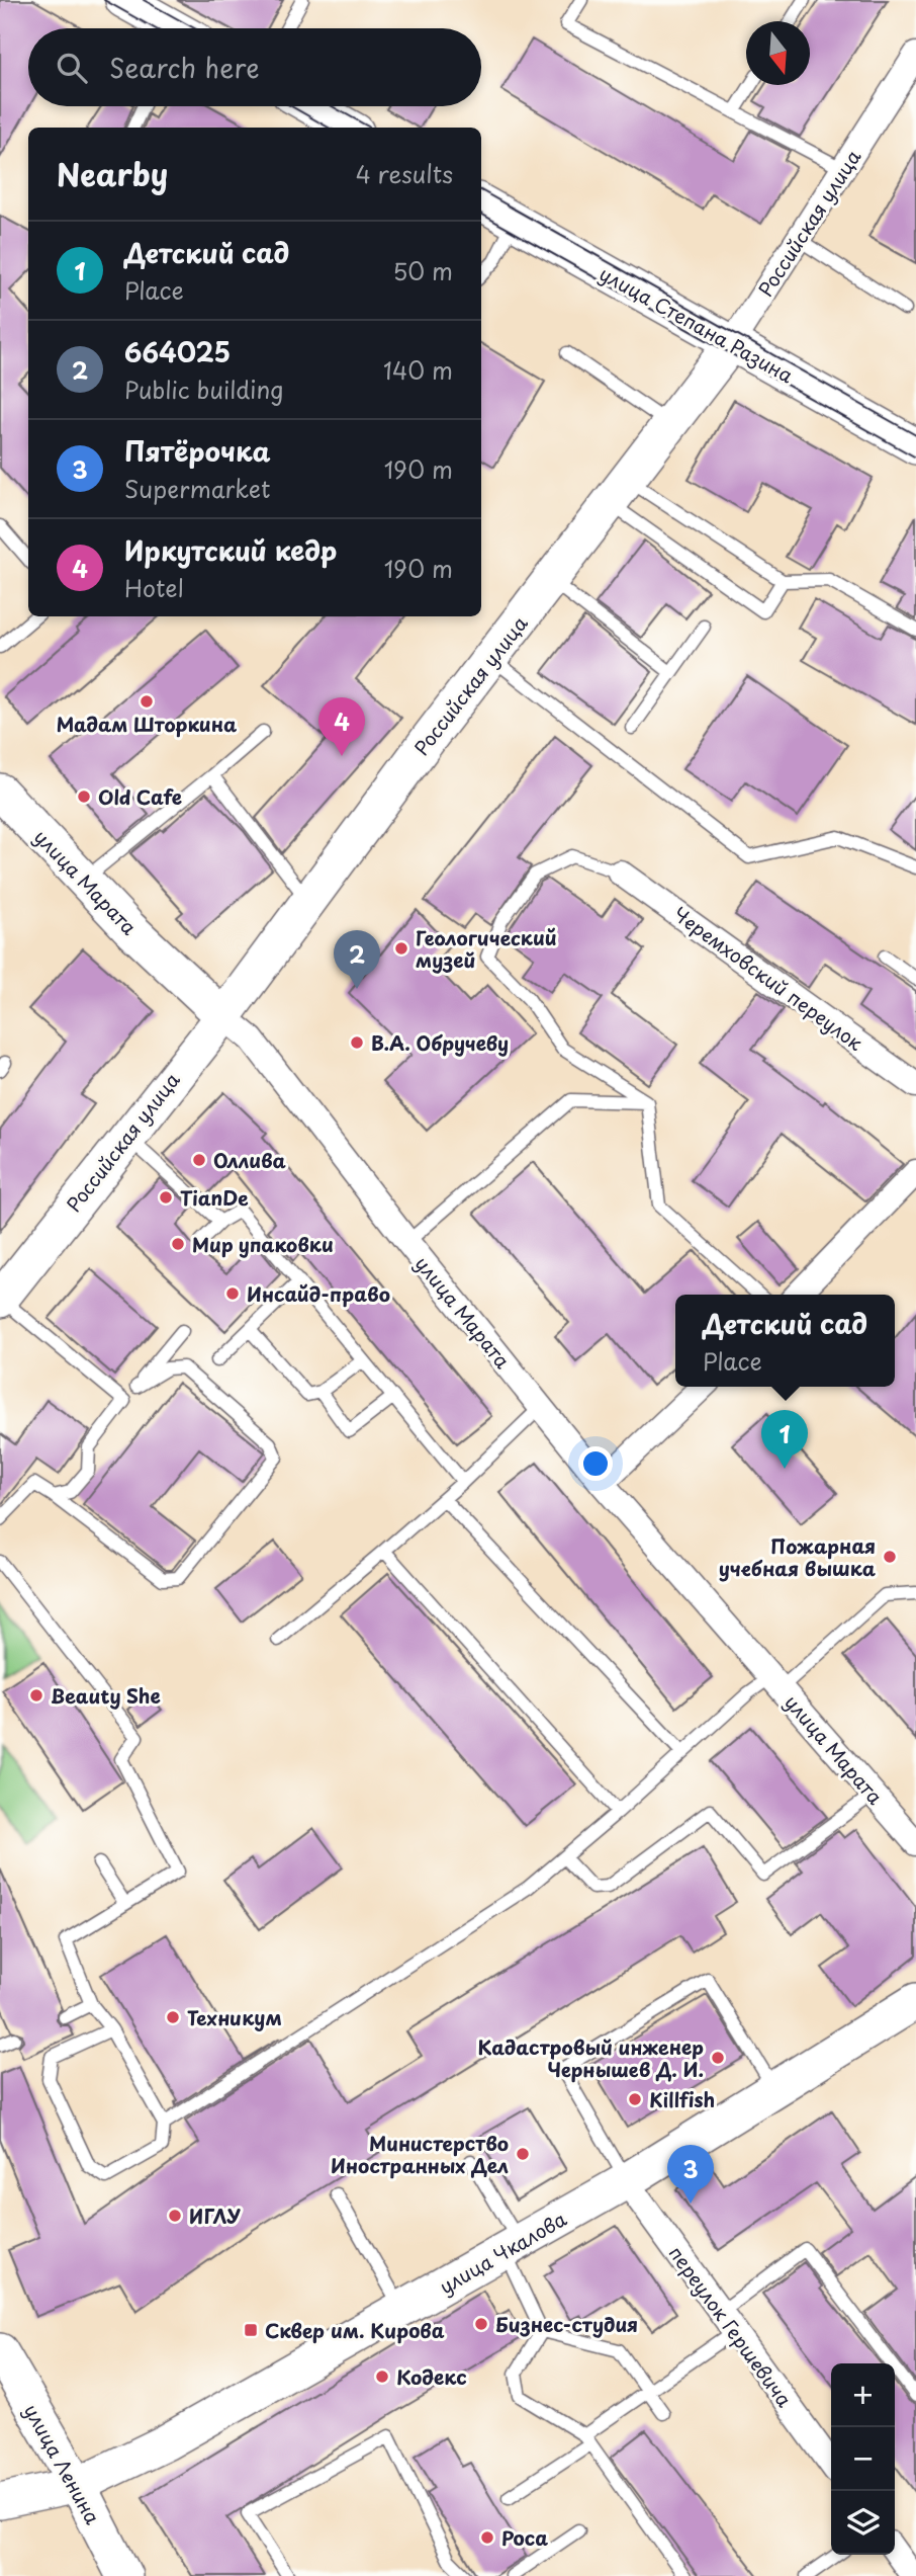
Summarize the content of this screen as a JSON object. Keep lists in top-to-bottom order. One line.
{"streets":{"main road":["Российская улица","улица Степана Разина","улица Марата","улица Чкалова","улица Ленина"],"street":["Черемховский переулок","переулок Гершевича"]},"crossings":[["Российская улица","улица Степана Разина"],["Российская улица","улица Марата"],["улица Чкалова","переулок Гершевича"],["улица Чкалова","улица Ленина"]],"places":{"other":["Мадам Шторкина","Old Cafe","Геологический музей","В.А. Обручеву","Оллива","TianDe","Мир упаковки","Инсайд-право","Пожарная учебная вышка","Beauty She","Техникум","Кадастровый инженер Чернышев Д. И.","Killfish","Министерство Иностранных Дел","ИГЛУ","Бизнес-студия","Кодекс","Роса"],"transit":["Сквер им. Кирова"]},"north":"bottom","page":{"search":"Search here","heading":["Nearby","4 results"],"list":[{"mark":"1","name":"Детский сад","note":"Place","value":"50 m"},{"mark":"2","name":"664025","note":"Public building","value":"140 m"},{"mark":"3","name":"Пятёрочка","note":"Supermarket","value":"190 m"},{"mark":"4","name":"Иркутский кедр","note":"Hotel","value":"190 m"}],"pins":["4","2","1","3"],"popup":["Детский сад","Place"],"map_buttons":["+","−"]}}
